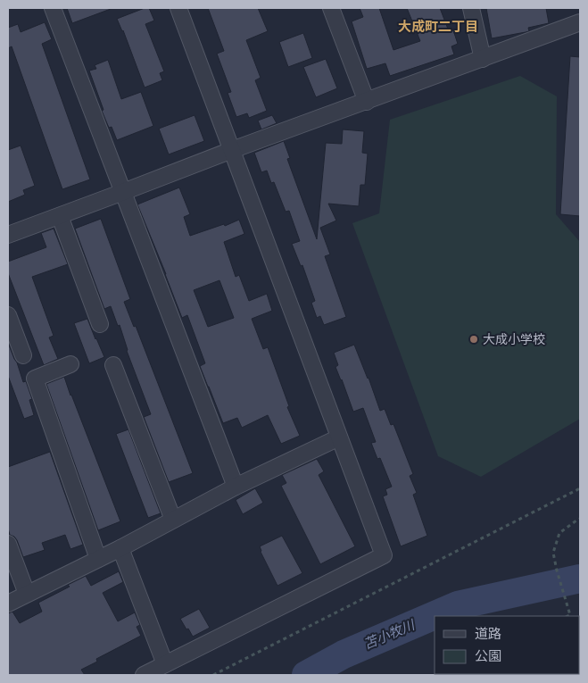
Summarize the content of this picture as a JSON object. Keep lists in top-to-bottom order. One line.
{"districts":["大成町二丁目"],"water":["苫小牧川"],"places":["大成小学校"],"legend":["道路","公園"]}
